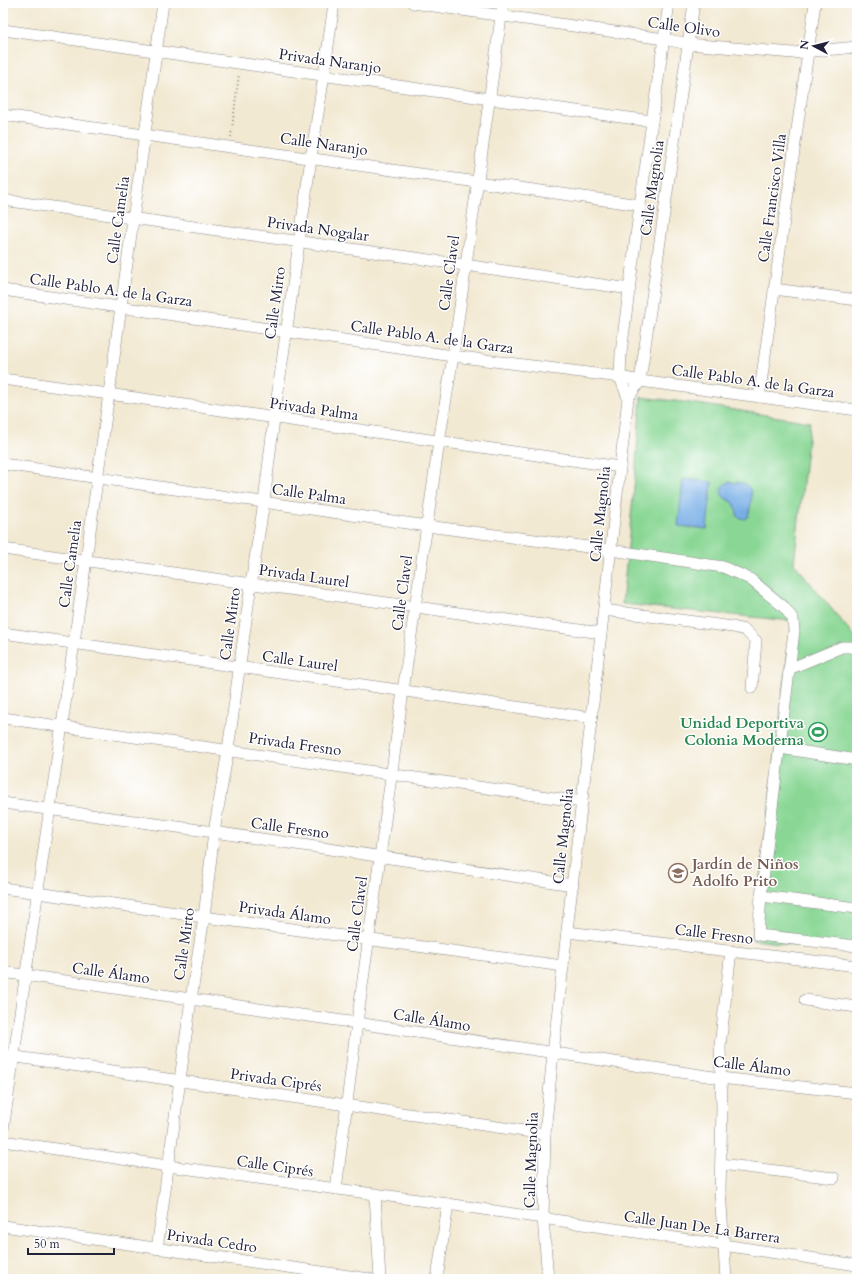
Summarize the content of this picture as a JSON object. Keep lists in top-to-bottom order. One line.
{"streets":{"street":["Calle Olivo","Privada Naranjo","Calle Naranjo","Calle Magnolia","Calle Francisco Villa","Calle Camelia","Privada Nogalar","Calle Clavel","Calle Pablo A. de la Garza","Calle Mirto","Privada Palma","Calle Palma","Privada Laurel","Calle Laurel","Privada Fresno","Calle Fresno","Privada Álamo","Calle Álamo","Privada Ciprés","Calle Ciprés","Calle Juan De La Barrera","Privada Cedro"]},"crossings":[["Calle Olivo","Calle Magnolia"],["Calle Olivo","Calle Francisco Villa"],["Calle Olivo","Calle Clavel"],["Privada Naranjo","Calle Magnolia"],["Privada Naranjo","Calle Camelia"],["Privada Naranjo","Calle Clavel"],["Privada Naranjo","Calle Mirto"],["Calle Naranjo","Calle Magnolia"],["Calle Naranjo","Calle Camelia"],["Calle Naranjo","Calle Clavel"],["Calle Naranjo","Calle Mirto"],["Calle Magnolia","Privada Nogalar"],["Calle Magnolia","Calle Pablo A. de la Garza"],["Calle Magnolia","Privada Palma"],["Calle Magnolia","Calle Palma"],["Calle Magnolia","Privada Laurel"],["Calle Magnolia","Calle Laurel"],["Calle Magnolia","Privada Fresno"],["Calle Magnolia","Calle Fresno"],["Calle Magnolia","Privada Álamo"],["Calle Magnolia","Calle Álamo"],["Calle Magnolia","Privada Ciprés"],["Calle Magnolia","Calle Ciprés"],["Calle Magnolia","Calle Juan De La Barrera"],["Calle Francisco Villa","Calle Pablo A. de la Garza"],["Calle Camelia","Privada Nogalar"],["Calle Camelia","Calle Pablo A. de la Garza"],["Calle Camelia","Privada Palma"],["Calle Camelia","Calle Palma"],["Calle Camelia","Privada Laurel"],["Calle Camelia","Calle Laurel"],["Calle Camelia","Privada Fresno"],["Calle Camelia","Calle Fresno"],["Calle Camelia","Privada Álamo"],["Calle Camelia","Calle Álamo"],["Calle Camelia","Privada Ciprés"],["Privada Nogalar","Calle Clavel"],["Privada Nogalar","Calle Mirto"],["Calle Clavel","Calle Pablo A. de la Garza"],["Calle Clavel","Privada Palma"],["Calle Clavel","Calle Palma"],["Calle Clavel","Privada Laurel"],["Calle Clavel","Calle Laurel"],["Calle Clavel","Privada Fresno"],["Calle Clavel","Calle Fresno"],["Calle Clavel","Privada Álamo"],["Calle Clavel","Calle Álamo"],["Calle Clavel","Privada Ciprés"],["Calle Clavel","Calle Ciprés"],["Calle Pablo A. de la Garza","Calle Mirto"],["Calle Mirto","Privada Palma"],["Calle Mirto","Calle Palma"],["Calle Mirto","Privada Laurel"],["Calle Mirto","Calle Laurel"],["Calle Mirto","Privada Fresno"],["Calle Mirto","Calle Fresno"],["Calle Mirto","Privada Álamo"],["Calle Mirto","Calle Álamo"],["Calle Mirto","Privada Ciprés"],["Calle Mirto","Calle Ciprés"],["Calle Mirto","Privada Cedro"],["Calle Ciprés","Calle Juan De La Barrera"]],"places":{"sports":["Unidad Deportiva Colonia Moderna"],"school or university":["Jardín de Niños Adolfo Prito"]},"scale_bar":"50 m","north":"left"}
